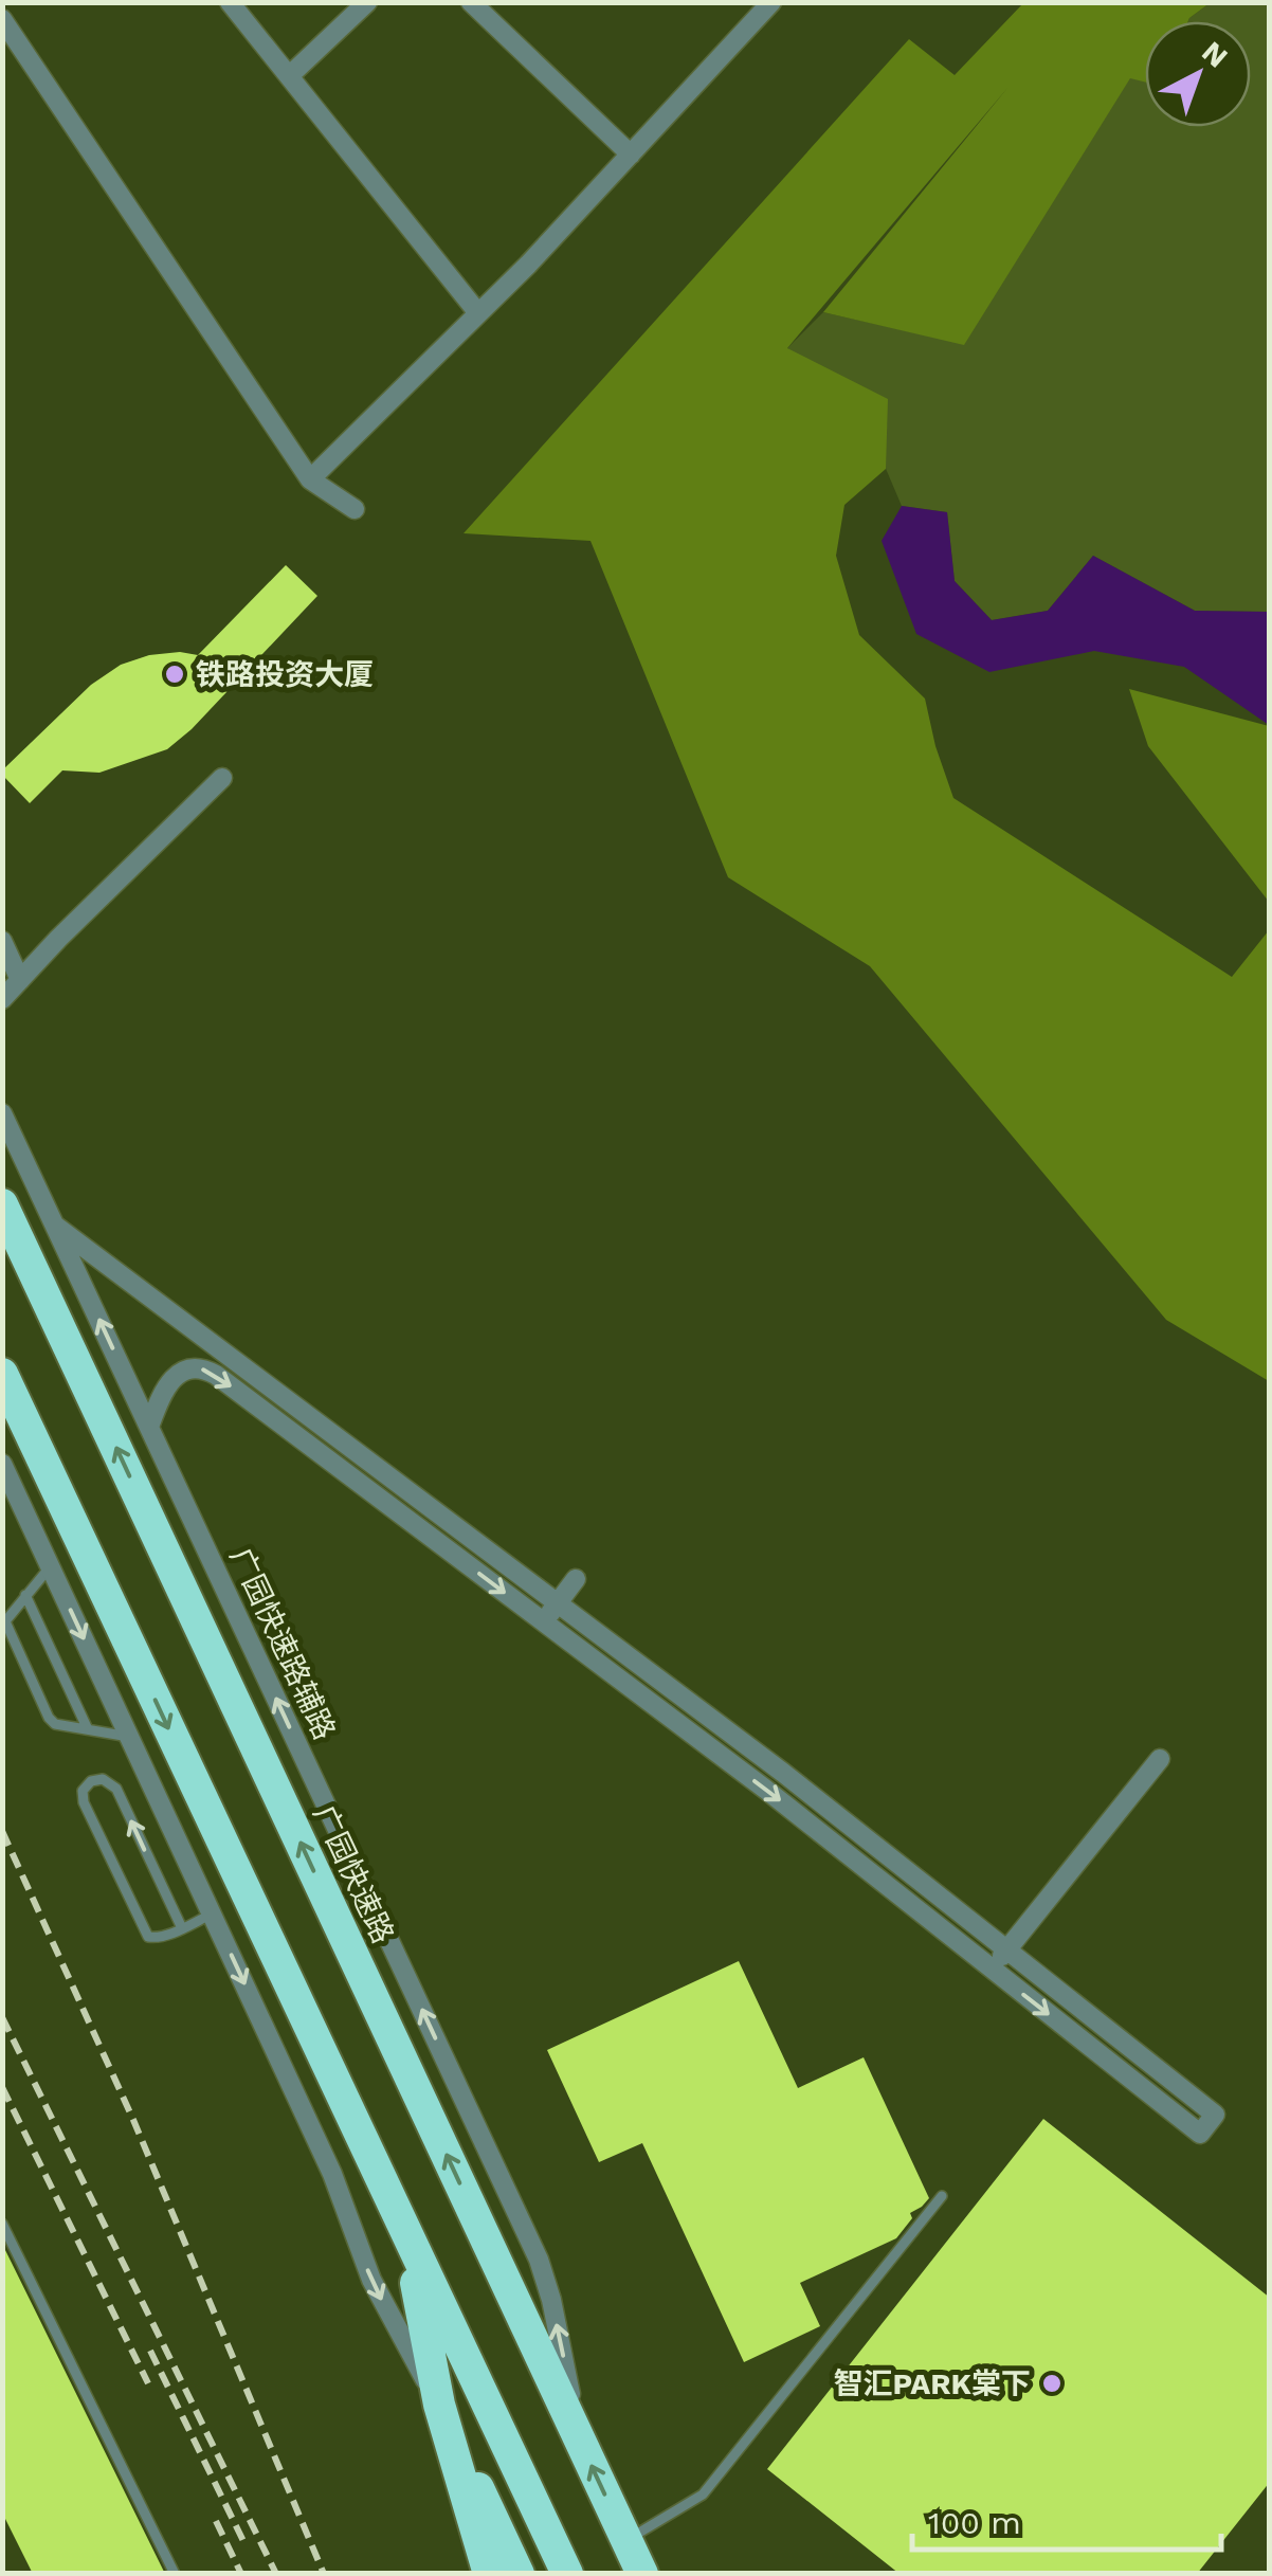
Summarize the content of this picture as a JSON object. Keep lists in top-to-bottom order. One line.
{"streets":{"highway":["广园快速路"],"street":["广园快速路辅路"]},"crossings":[["广园快速路辅路","广园快速路"]],"places":["铁路投资大厦","智汇PARK棠下"],"scale_bar":"100 m","north":"top right"}
